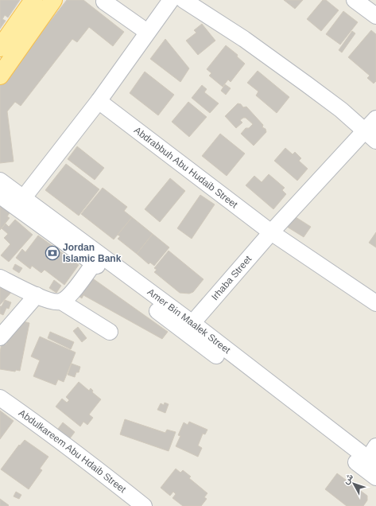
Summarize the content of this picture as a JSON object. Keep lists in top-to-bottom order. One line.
{"streets":{"street":["Abdrabbuh Abu Hudaib Street","Irhaba Street","Amer Bin Maalek Street","Abdulkareem Abu Hdaib Street"]},"crossings":[["Abdrabbuh Abu Hudaib Street","Irhaba Street"],["Irhaba Street","Amer Bin Maalek Street"]],"places":{"bank":["Jordan Islamic Bank"]},"north":"top left"}
